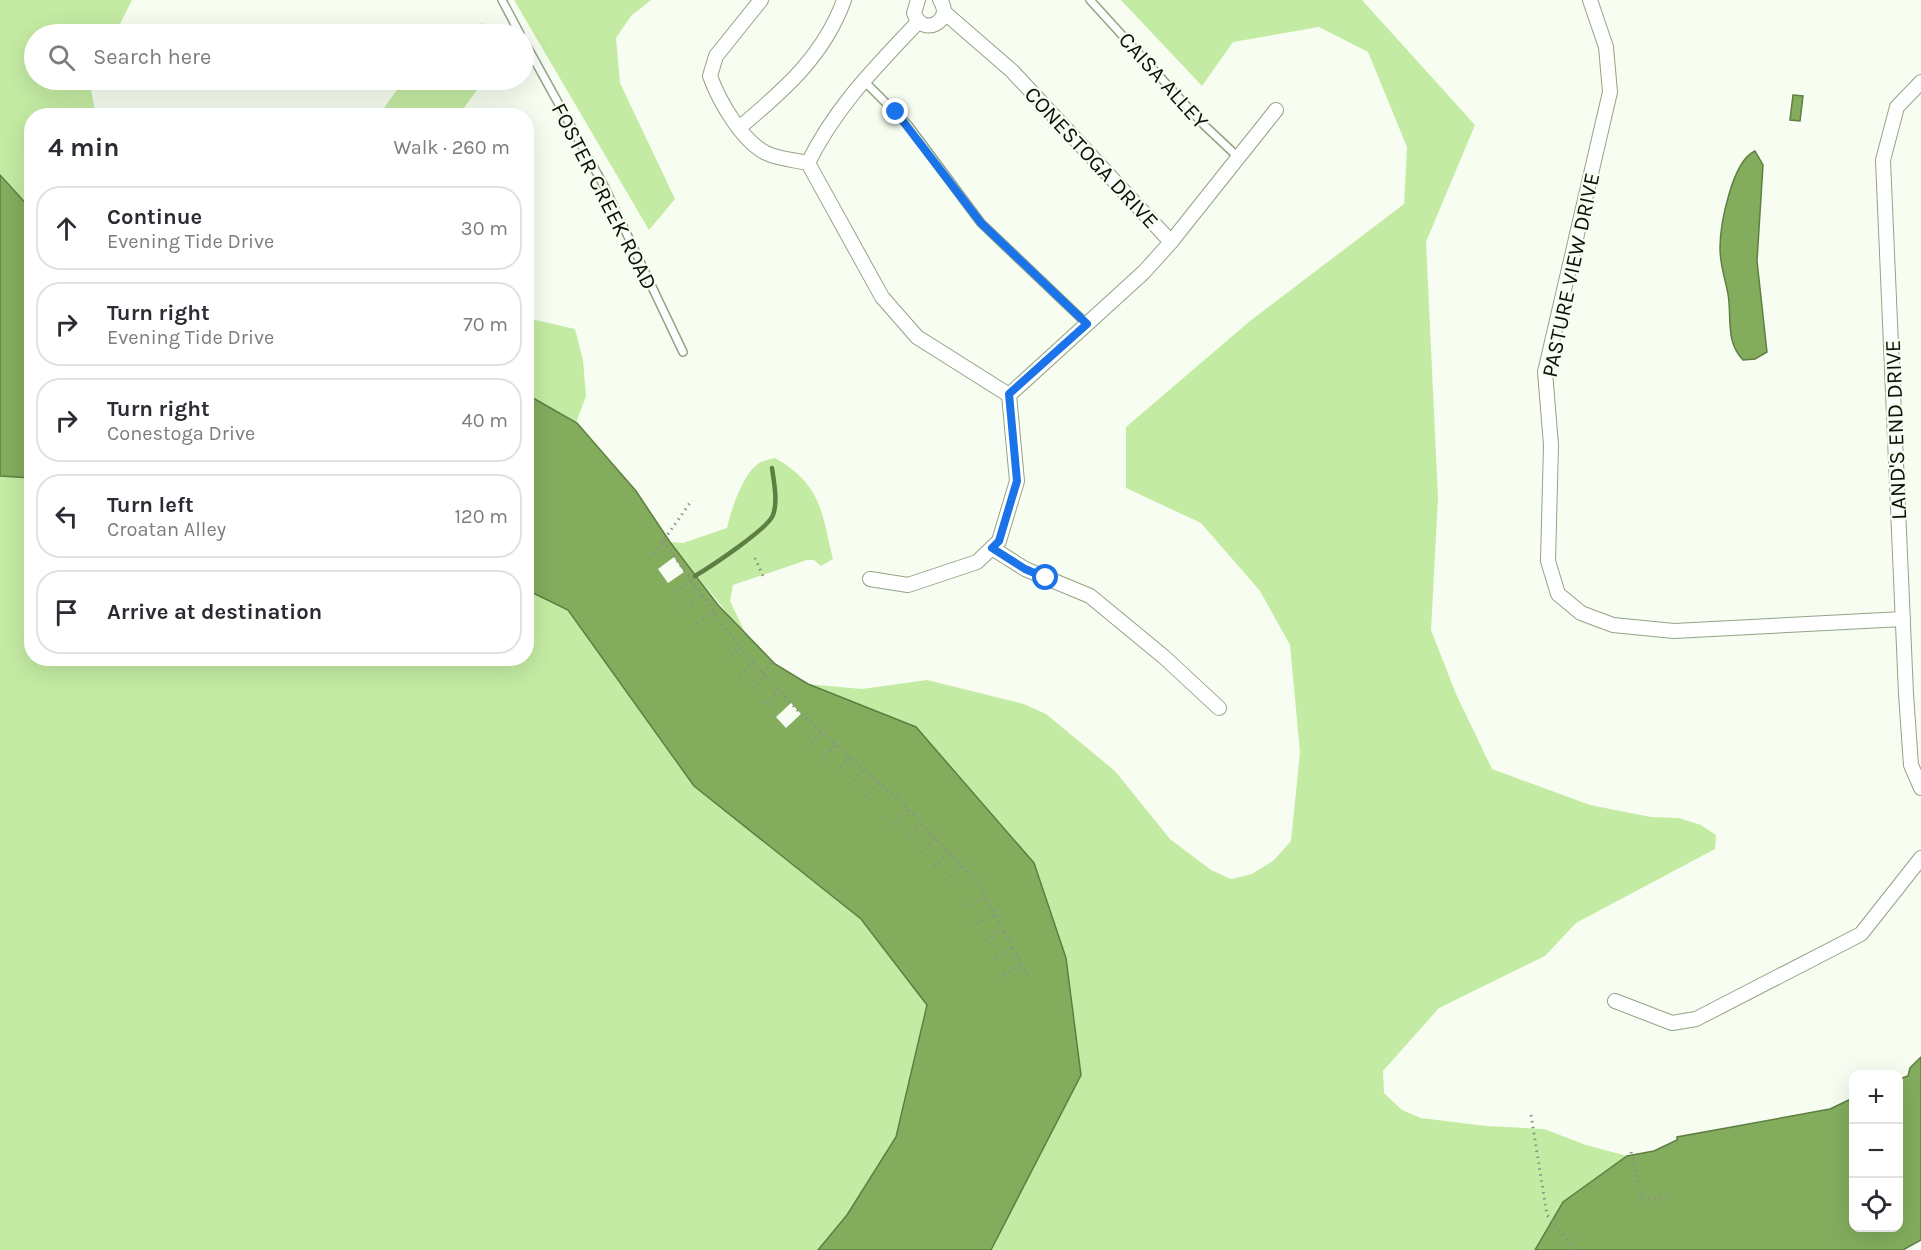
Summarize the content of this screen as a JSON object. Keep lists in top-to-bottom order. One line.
{"streets":{"street":["CONESTOGA DRIVE","PASTURE VIEW DRIVE","LAND'S END DRIVE"],"lane":["CAISA ALLEY","FOSTER CREEK ROAD"]},"crossings":[["CAISA ALLEY","CONESTOGA DRIVE"],["PASTURE VIEW DRIVE","LAND'S END DRIVE"]],"page":{"search":"Search here","heading":["4 min","Walk · 260 m"],"list":[["Continue","Evening Tide Drive","30 m"],["Turn right","Evening Tide Drive","70 m"],["Turn right","Conestoga Drive","40 m"],["Turn left","Croatan Alley","120 m"],"Arrive at destination"],"map_buttons":["+","−"]}}
